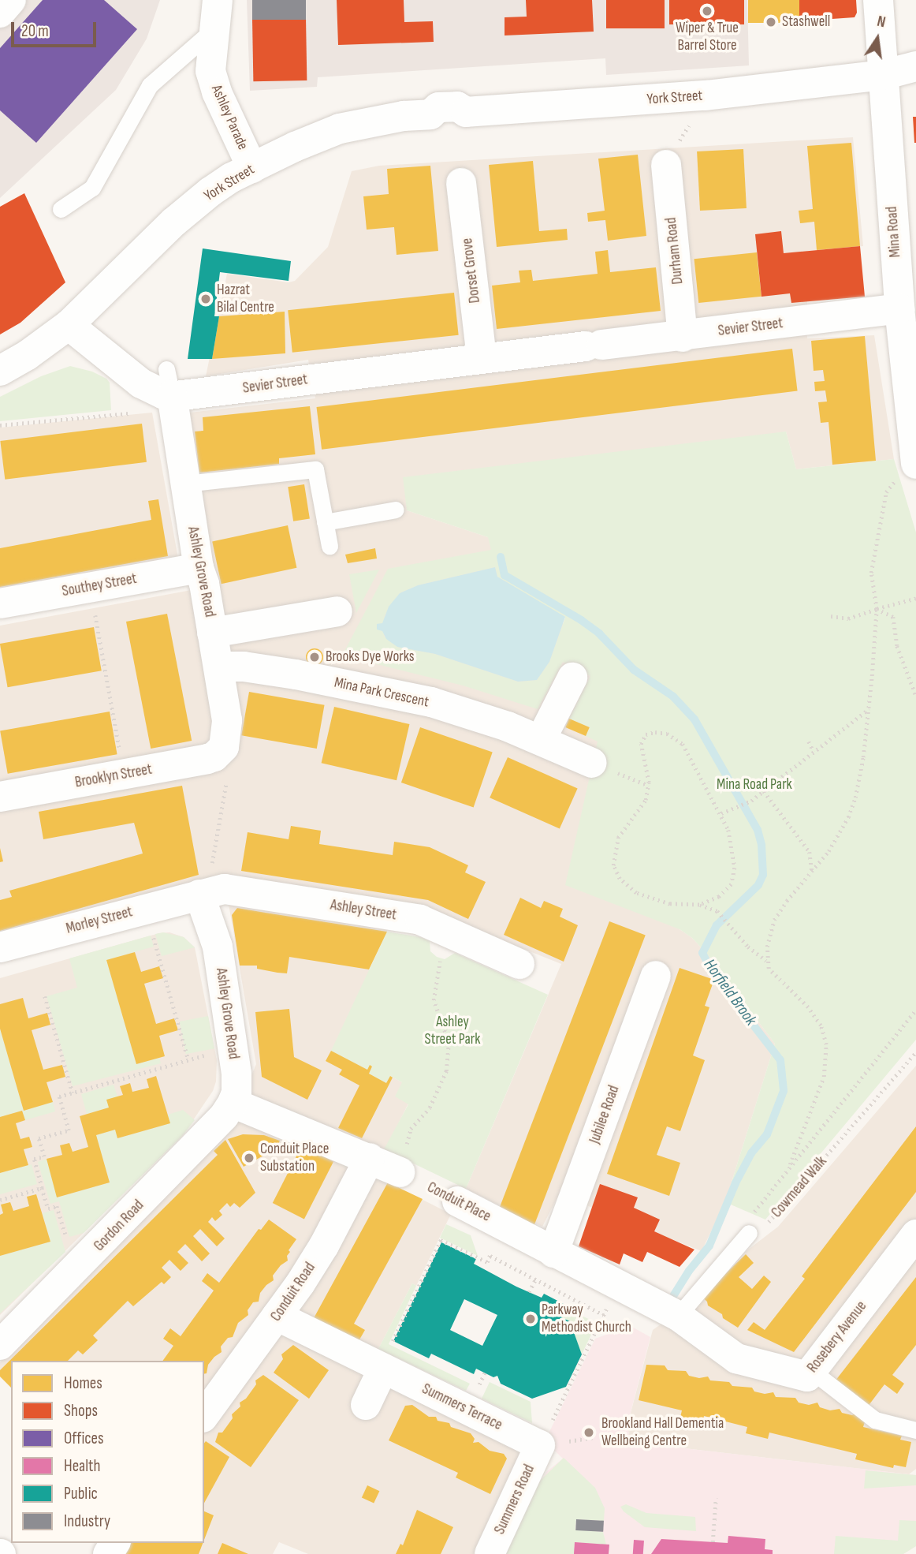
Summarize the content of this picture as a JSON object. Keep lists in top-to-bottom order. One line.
{"streets":{"street":["York Street","Ashley Parade","Mina Road","Durham Road","Dorset Grove","Sevier Street","Ashley Grove Road","Southey Street","Mina Park Crescent","Brooklyn Street","Ashley Street","Morley Street","Jubilee Road","Conduit Place","Gordon Road","Conduit Road","Rosebery Avenue","Summers Terrace","Summers Road"],"path":["Cowmead Walk"]},"crossings":[["York Street","Ashley Parade"],["York Street","Mina Road"],["York Street","Sevier Street"],["Mina Road","Sevier Street"],["Durham Road","Sevier Street"],["Dorset Grove","Sevier Street"],["Sevier Street","Ashley Grove Road"],["Ashley Grove Road","Southey Street"],["Ashley Grove Road","Mina Park Crescent"],["Ashley Grove Road","Brooklyn Street"],["Ashley Grove Road","Ashley Street"],["Ashley Grove Road","Morley Street"],["Ashley Grove Road","Gordon Road"],["Ashley Street","Morley Street"],["Jubilee Road","Conduit Place"],["Conduit Place","Rosebery Avenue"],["Conduit Road","Summers Terrace"],["Summers Terrace","Summers Road"]],"water":["Horfield Brook"],"parks":["Mina Road Park","Ashley Street Park"],"places":["Wiper & True Barrel Store","Stashwell","Hazrat Bilal Centre","Brooks Dye Works","Conduit Place Substation","Parkway Methodist Church","Brookland Hall Dementia Wellbeing Centre"],"legend":["Homes","Shops","Offices","Health","Public","Industry"],"scale_bar":"20 m","north":"top"}
